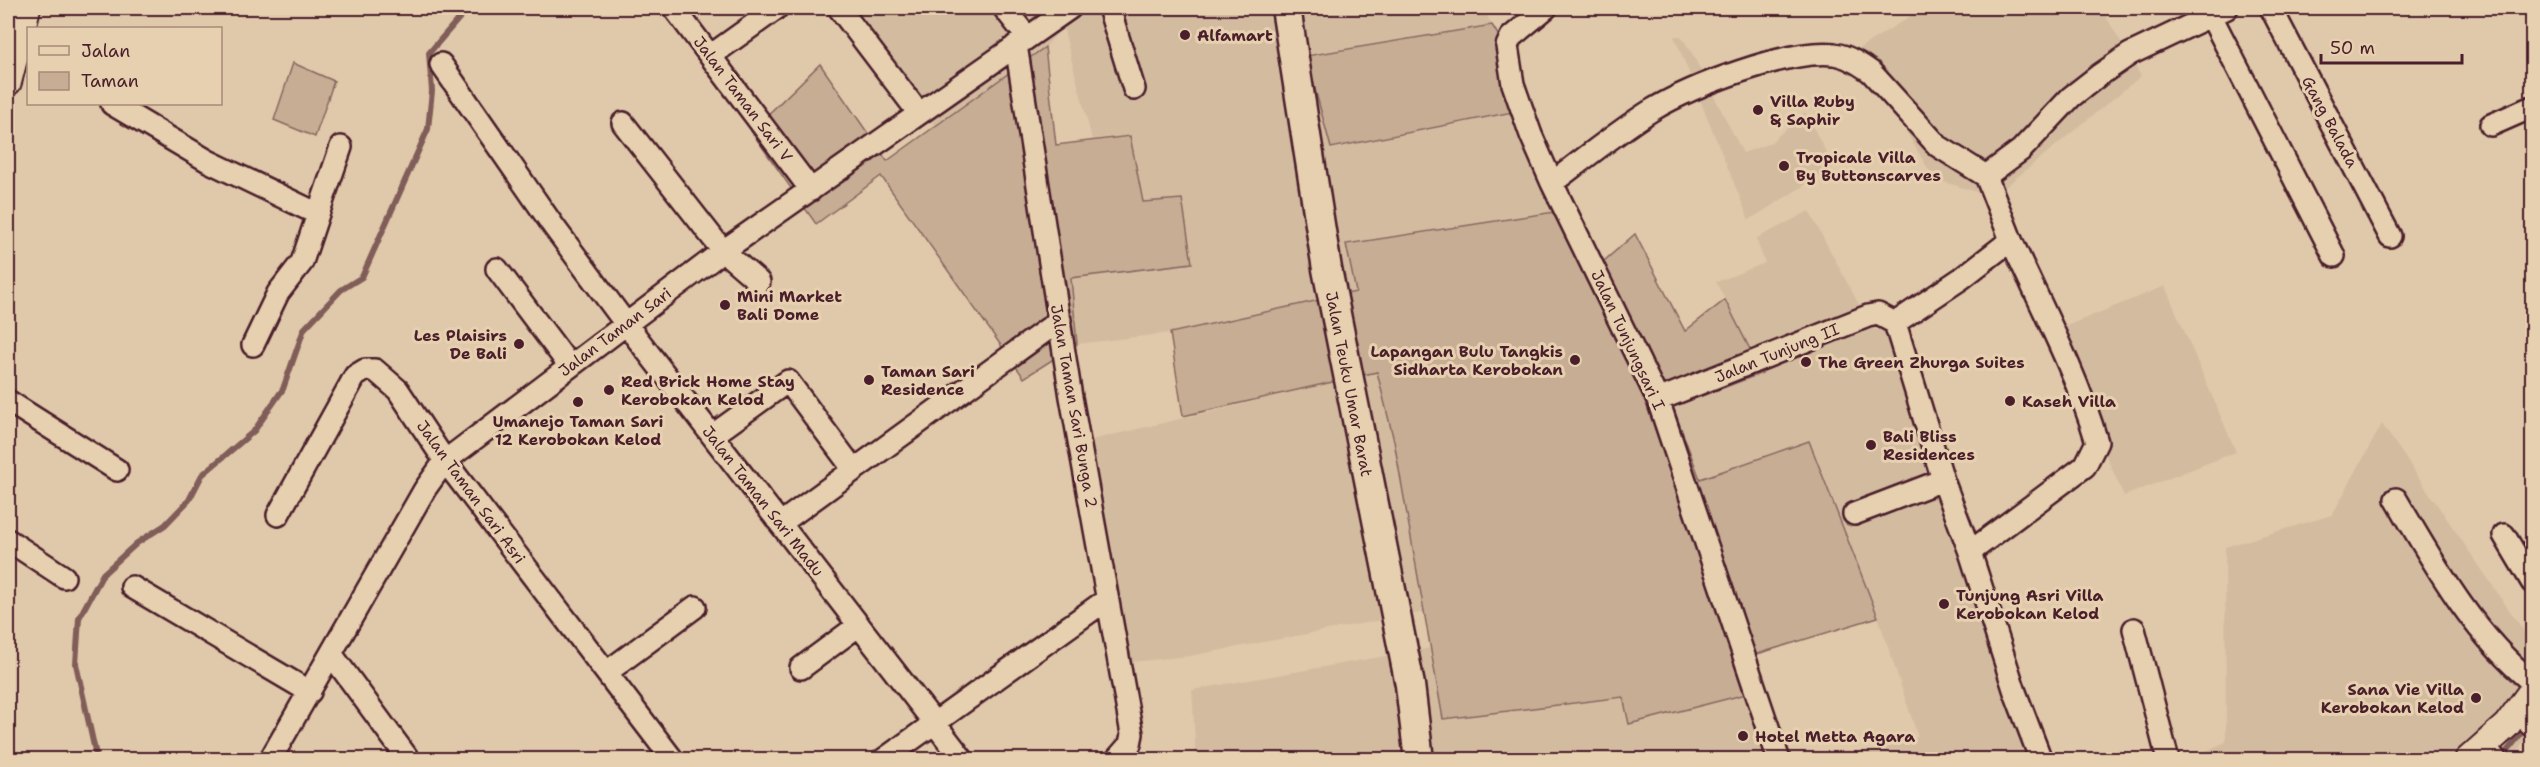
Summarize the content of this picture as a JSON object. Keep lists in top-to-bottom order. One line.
{"streets":{"main road":["Jalan Teuku Umar Barat"],"street":["Jalan Taman Sari V","Gang Balada","Jalan Taman Sari","Jalan Tunjungsari I","Jalan Tunjung II","Jalan Taman Sari Bunga 2","Jalan Taman Sari Asri","Jalan Taman Sari Madu"]},"crossings":[["Jalan Taman Sari V","Jalan Taman Sari"],["Jalan Taman Sari","Jalan Taman Sari Bunga 2"],["Jalan Taman Sari","Jalan Taman Sari Asri"],["Jalan Taman Sari","Jalan Taman Sari Madu"],["Jalan Tunjungsari I","Jalan Tunjung II"]],"places":["Alfamart","Villa Ruby & Saphir","Tropicale Villa By Buttonscarves","Mini Market Bali Dome","Les Plaisirs De Bali","Lapangan Bulu Tangkis Sidharta Kerobokan","The Green Zhurga Suites","Taman Sari Residence","Red Brick Home Stay Kerobokan Kelod","Kaseh Villa","Umanejo Taman Sari 12 Kerobokan Kelod","Bali Bliss Residences","Tunjung Asri Villa Kerobokan Kelod","Sana Vie Villa Kerobokan Kelod","Hotel Metta Agara"],"legend":["Jalan","Taman"],"scale_bar":"50 m"}
